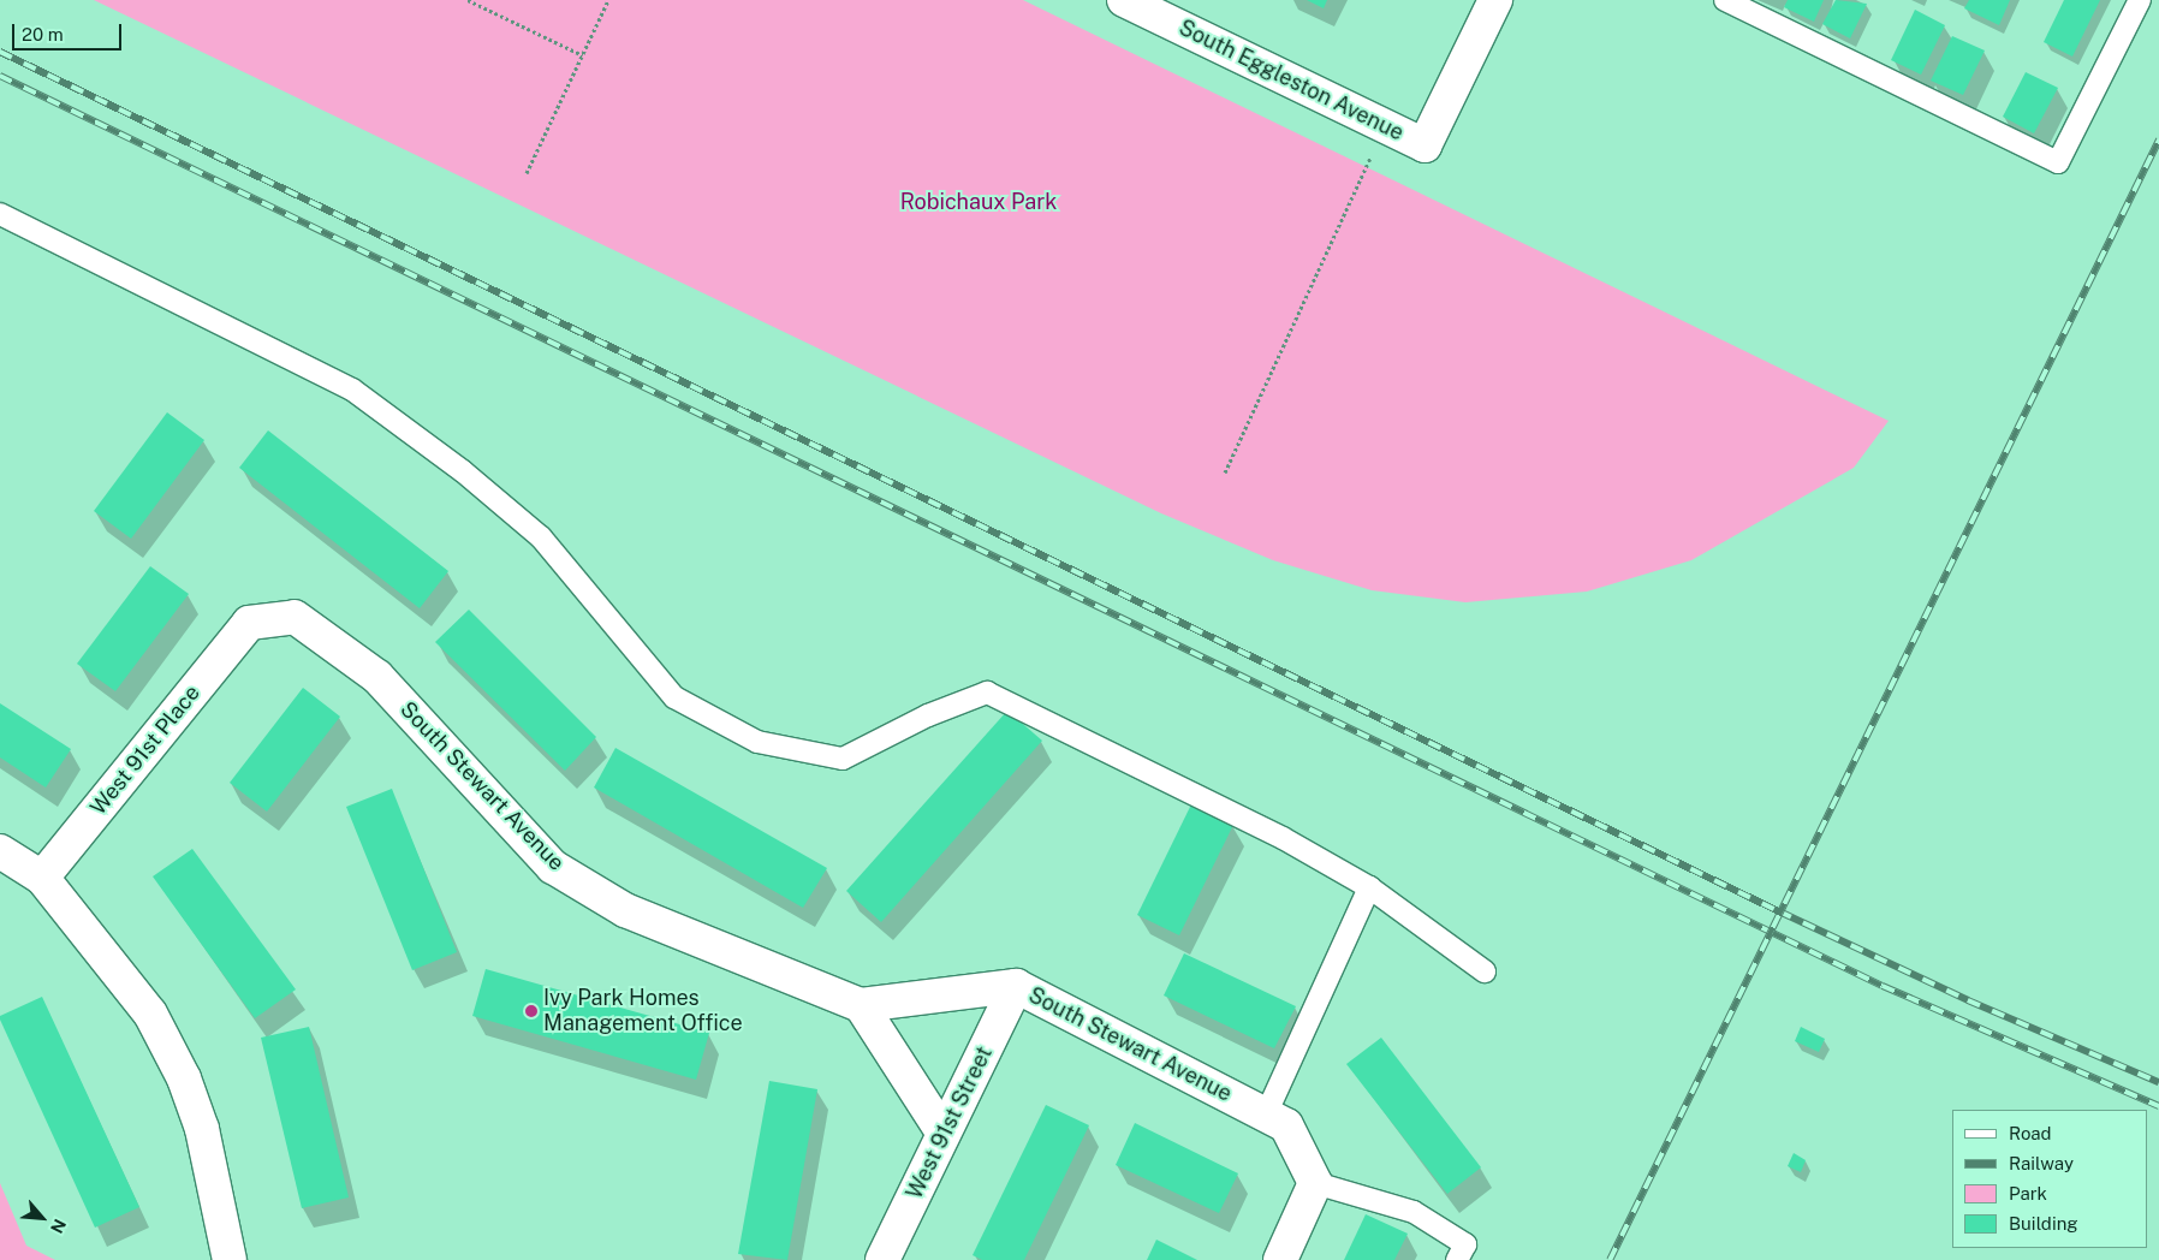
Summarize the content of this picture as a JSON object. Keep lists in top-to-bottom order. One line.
{"streets":{"street":["South Eggleston Avenue","West 91st Place","South Stewart Avenue","West 91st Street"]},"crossings":[["West 91st Place","South Stewart Avenue"],["South Stewart Avenue","West 91st Street"]],"parks":["Robichaux Park"],"places":["Ivy Park Homes Management Office"],"legend":["Road","Railway","Park","Building"],"scale_bar":"20 m","north":"bottom right"}
